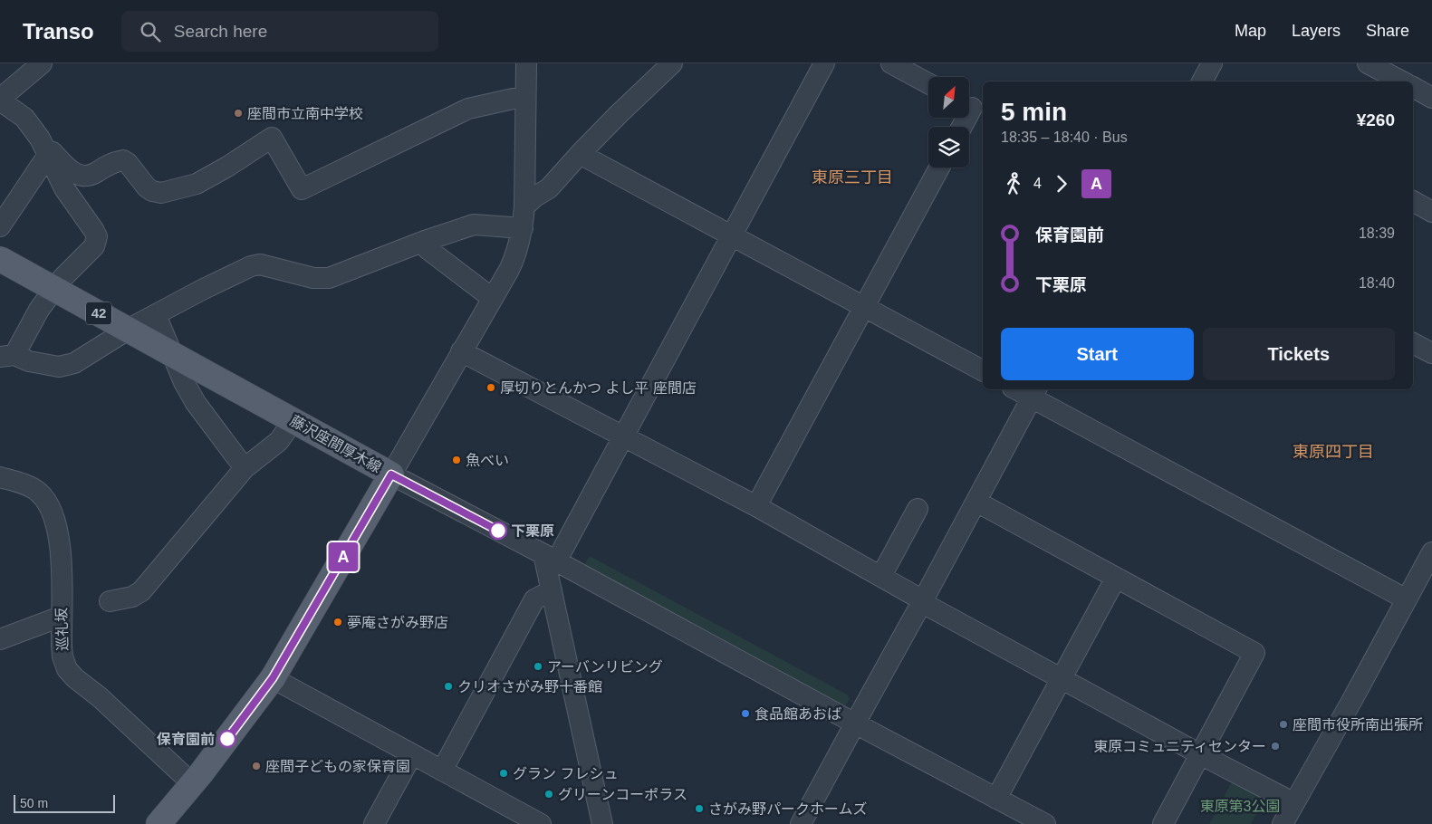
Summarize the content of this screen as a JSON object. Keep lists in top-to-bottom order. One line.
{"streets":{"main road":["42","藤沢座間厚木線"],"street":["巡礼坂"]},"crossings":[["藤沢座間厚木線","巡礼坂"]],"districts":["東原三丁目","東原四丁目"],"parks":["東原第3公園"],"places":["座間市立南中学校","厚切りとんかつ よし平 座間店","魚べい","下栗原","夢庵さがみ野店","アーバンリビング","クリオさがみ野十番館","食品館あおば","座間市役所南出張所","保育園前","東原コミュニティセンター","座間子どもの家保育園","グラン フレシュ","グリーンコーポラス","さがみ野パークホームズ"],"lines":["bus line A"],"scale_bar":"50 m","north":"top right","page":{"header":"Transo","search":"Search here","nav":["Map","Layers","Share"],"on_map":"A","heading":["5 min","18:35 – 18:40 · Bus","¥260"],"legs":["4","A"],"list":[{"name":"保育園前","value":"18:39"},{"name":"下栗原","value":"18:40"}],"buttons":["Start","Tickets"],"scale":"50 m"}}
